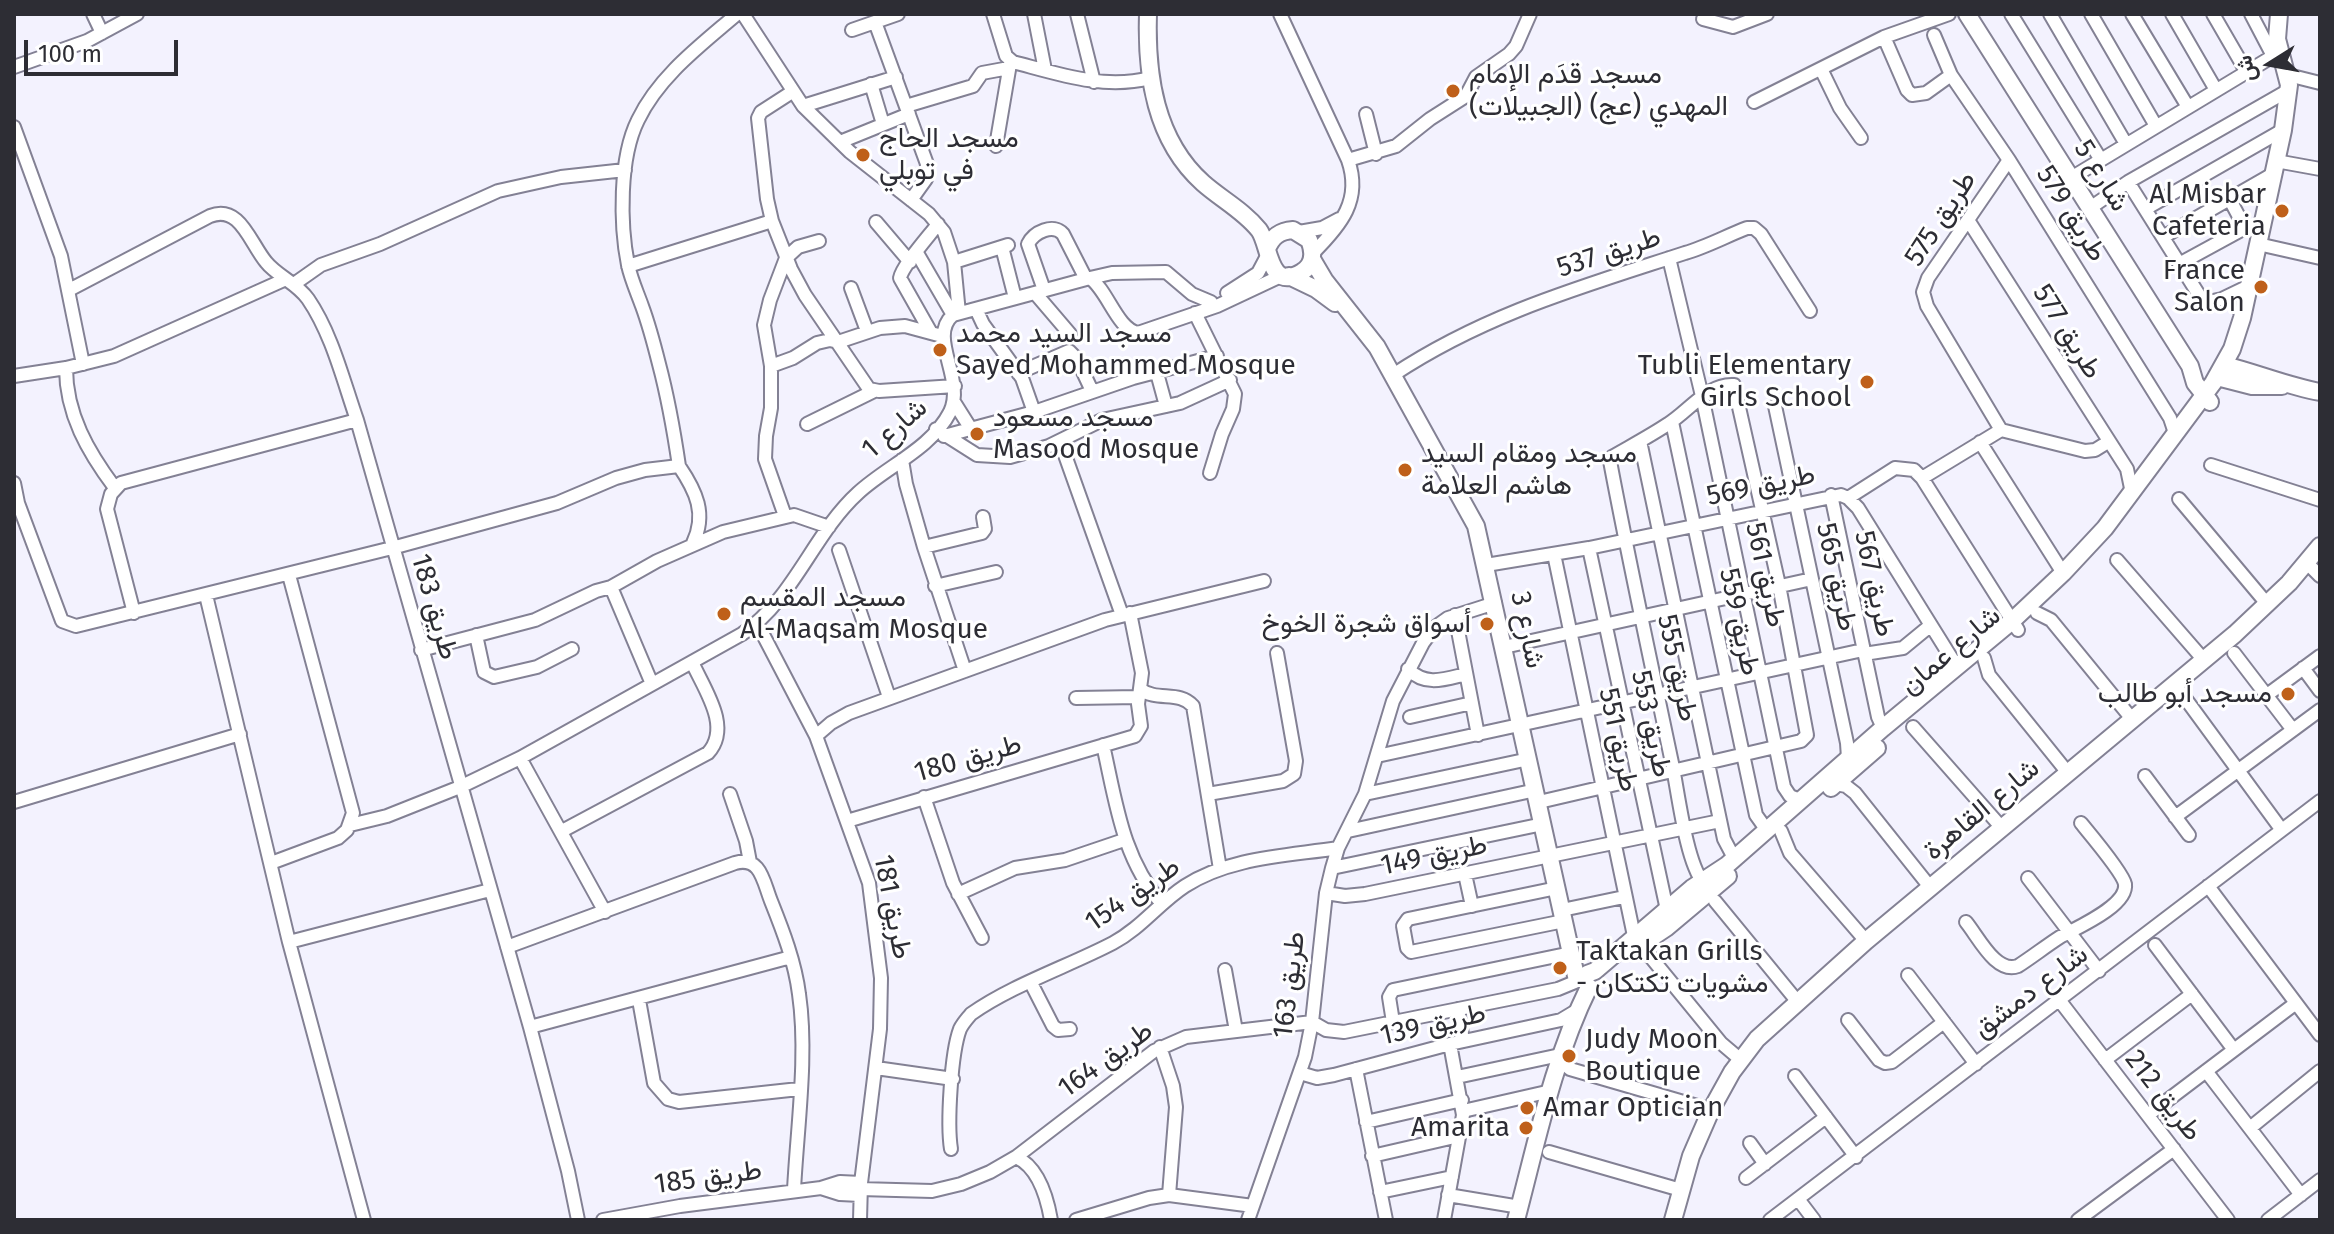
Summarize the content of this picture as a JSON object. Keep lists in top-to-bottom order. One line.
{"streets":{"street":["شارع 5","طريق 579","طريق 575","طريق 537","طريق 577","شارع 1","طريق 569","طريق 561","طريق 565","طريق 567","طريق 183","طريق 559","شارع 3","شارع عمان","طريق 555","طريق 553","طريق 551","طريق 180","شارع القاهرة","طريق 149","طريق 154","طريق 181","طريق 163","شارع دمشق","طريق 139","طريق 164","طريق 212","طريق 185"]},"crossings":[["شارع 5","شارع عمان"],["طريق 579","طريق 575"],["طريق 579","شارع عمان"],["طريق 575","طريق 577"],["طريق 537","طريق 561"],["طريق 537","شارع 3"],["طريق 577","شارع عمان"],["طريق 569","طريق 561"],["طريق 569","طريق 565"],["طريق 569","طريق 567"],["طريق 569","طريق 559"],["طريق 569","شارع 3"],["طريق 569","شارع عمان"],["طريق 569","طريق 555"],["طريق 569","طريق 553"],["طريق 569","طريق 551"],["طريق 561","شارع عمان"],["طريق 565","شارع عمان"],["طريق 567","شارع عمان"],["طريق 559","شارع عمان"],["طريق 559","شارع القاهرة"],["شارع 3","شارع عمان"],["شارع 3","طريق 149"],["شارع 3","طريق 164"],["شارع عمان","طريق 555"],["شارع عمان","طريق 553"],["شارع عمان","طريق 551"],["شارع عمان","طريق 139"],["شارع عمان","طريق 164"],["طريق 555","طريق 149"],["طريق 553","طريق 149"],["طريق 551","طريق 149"],["طريق 180","طريق 154"],["طريق 180","طريق 181"],["طريق 149","طريق 163"],["طريق 154","طريق 163"],["طريق 181","طريق 164"],["طريق 181","طريق 185"],["طريق 163","طريق 139"],["طريق 163","طريق 164"],["شارع دمشق","طريق 212"],["طريق 164","طريق 185"]],"places":["مسجد قدَم الإمام المهدي (عج) (الجبيلات)","مسجد الحاج في توبلي","Al Misbar Cafeteria","France Salon","مسجد السيد محمد Sayed Mohammed Mosque","Tubli Elementary Girls School","مسجد مسعود Masood Mosque","مسجد ومقام السيد هاشم العلامة","مسجد المقسم Al-Maqsam Mosque","أسواق شجرة الخوخ","مسجد أبو طالب","Taktakan Grills - مشويات تكتكان","Judy Moon Boutique","Amar Optician","Amarita"],"scale_bar":"100 m","north":"left"}
